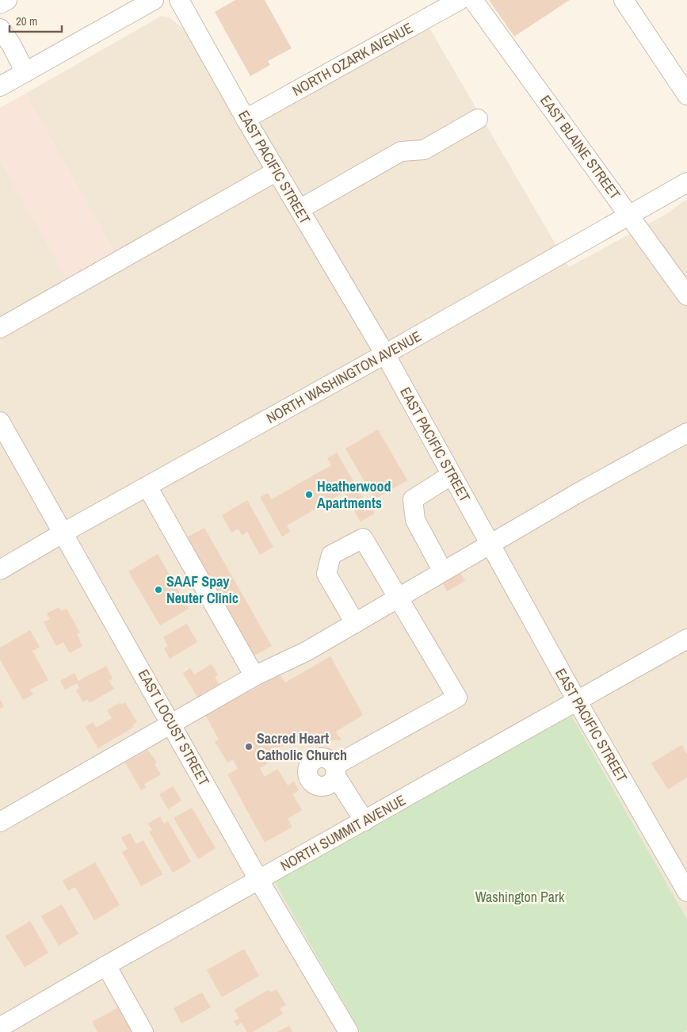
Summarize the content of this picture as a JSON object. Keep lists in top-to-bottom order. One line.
{"streets":{"street":["NORTH OZARK AVENUE","EAST BLAINE STREET","EAST PACIFIC STREET","NORTH WASHINGTON AVENUE","EAST LOCUST STREET","NORTH SUMMIT AVENUE"]},"crossings":[["NORTH OZARK AVENUE","EAST PACIFIC STREET"],["EAST BLAINE STREET","NORTH WASHINGTON AVENUE"],["EAST PACIFIC STREET","NORTH WASHINGTON AVENUE"],["EAST PACIFIC STREET","NORTH SUMMIT AVENUE"],["NORTH WASHINGTON AVENUE","EAST LOCUST STREET"],["EAST LOCUST STREET","NORTH SUMMIT AVENUE"]],"parks":["Washington Park"],"places":["Heatherwood Apartments","SAAF Spay Neuter Clinic","Sacred Heart Catholic Church"],"scale_bar":"20 m"}
